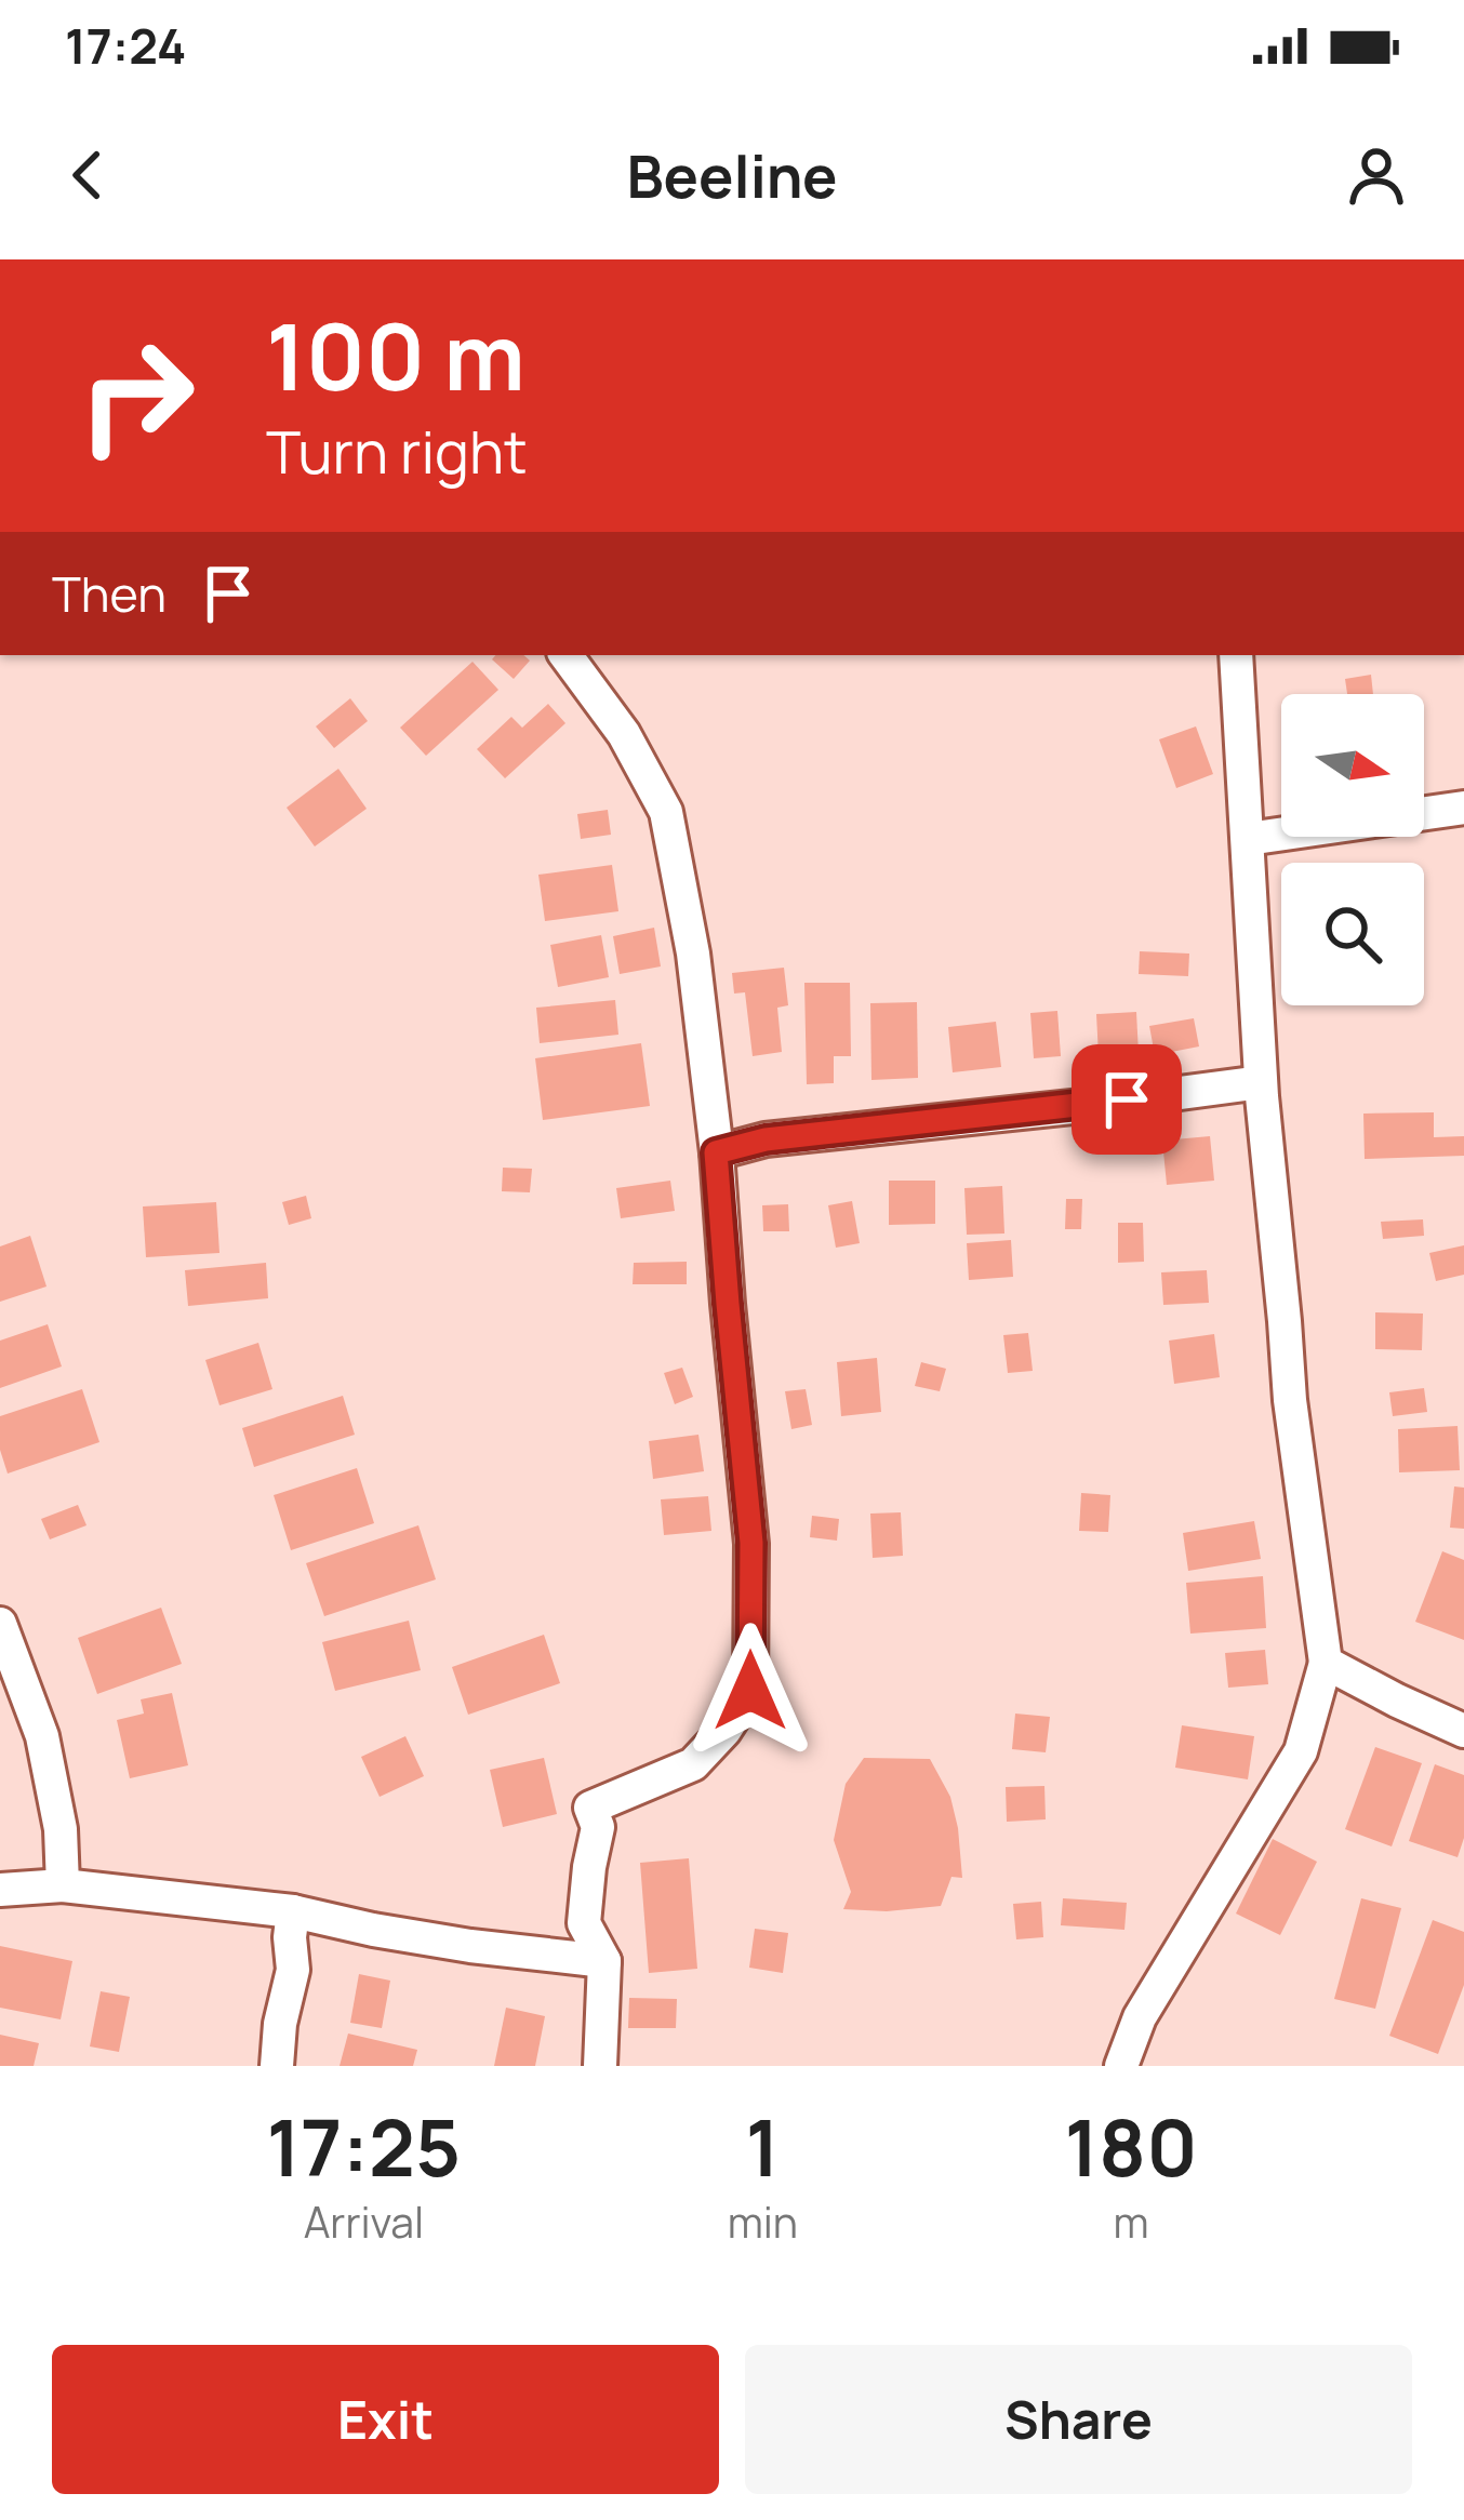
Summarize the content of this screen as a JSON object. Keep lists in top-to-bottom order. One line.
{"north":"right","page":{"status":"17:24","header":"Beeline","turn":["100 m","Turn right"],"then":"Then","eta":["17:25","Arrival","1","min","180","m"],"buttons":["Exit","Share"]}}
